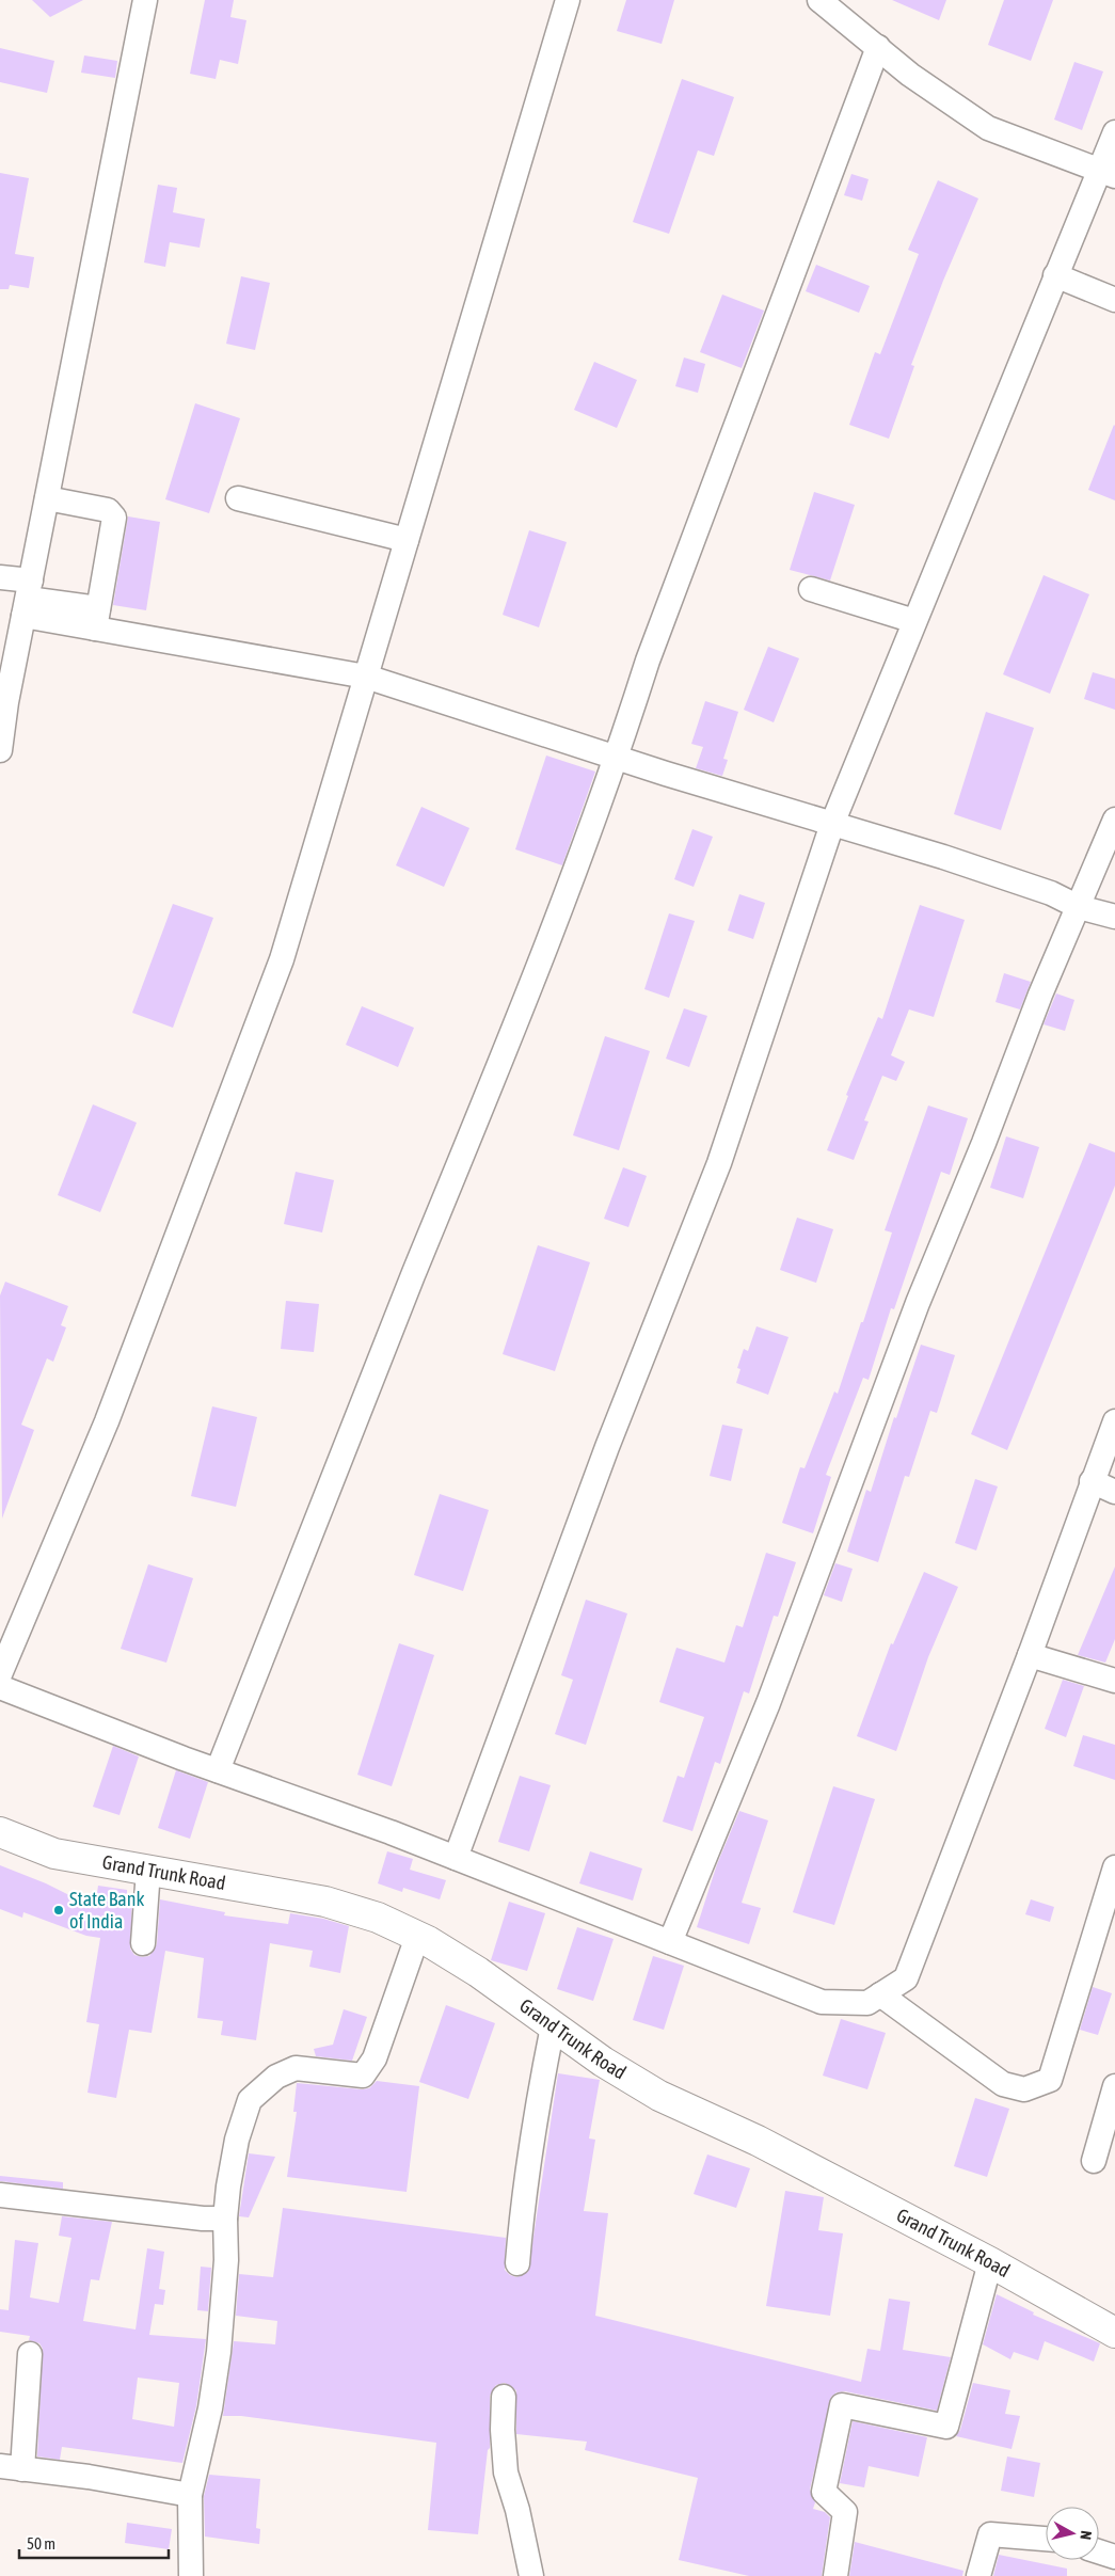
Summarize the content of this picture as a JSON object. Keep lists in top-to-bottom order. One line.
{"streets":{"main road":["Grand Trunk Road"]},"places":["State Bank of India"],"scale_bar":"50 m","north":"right"}
